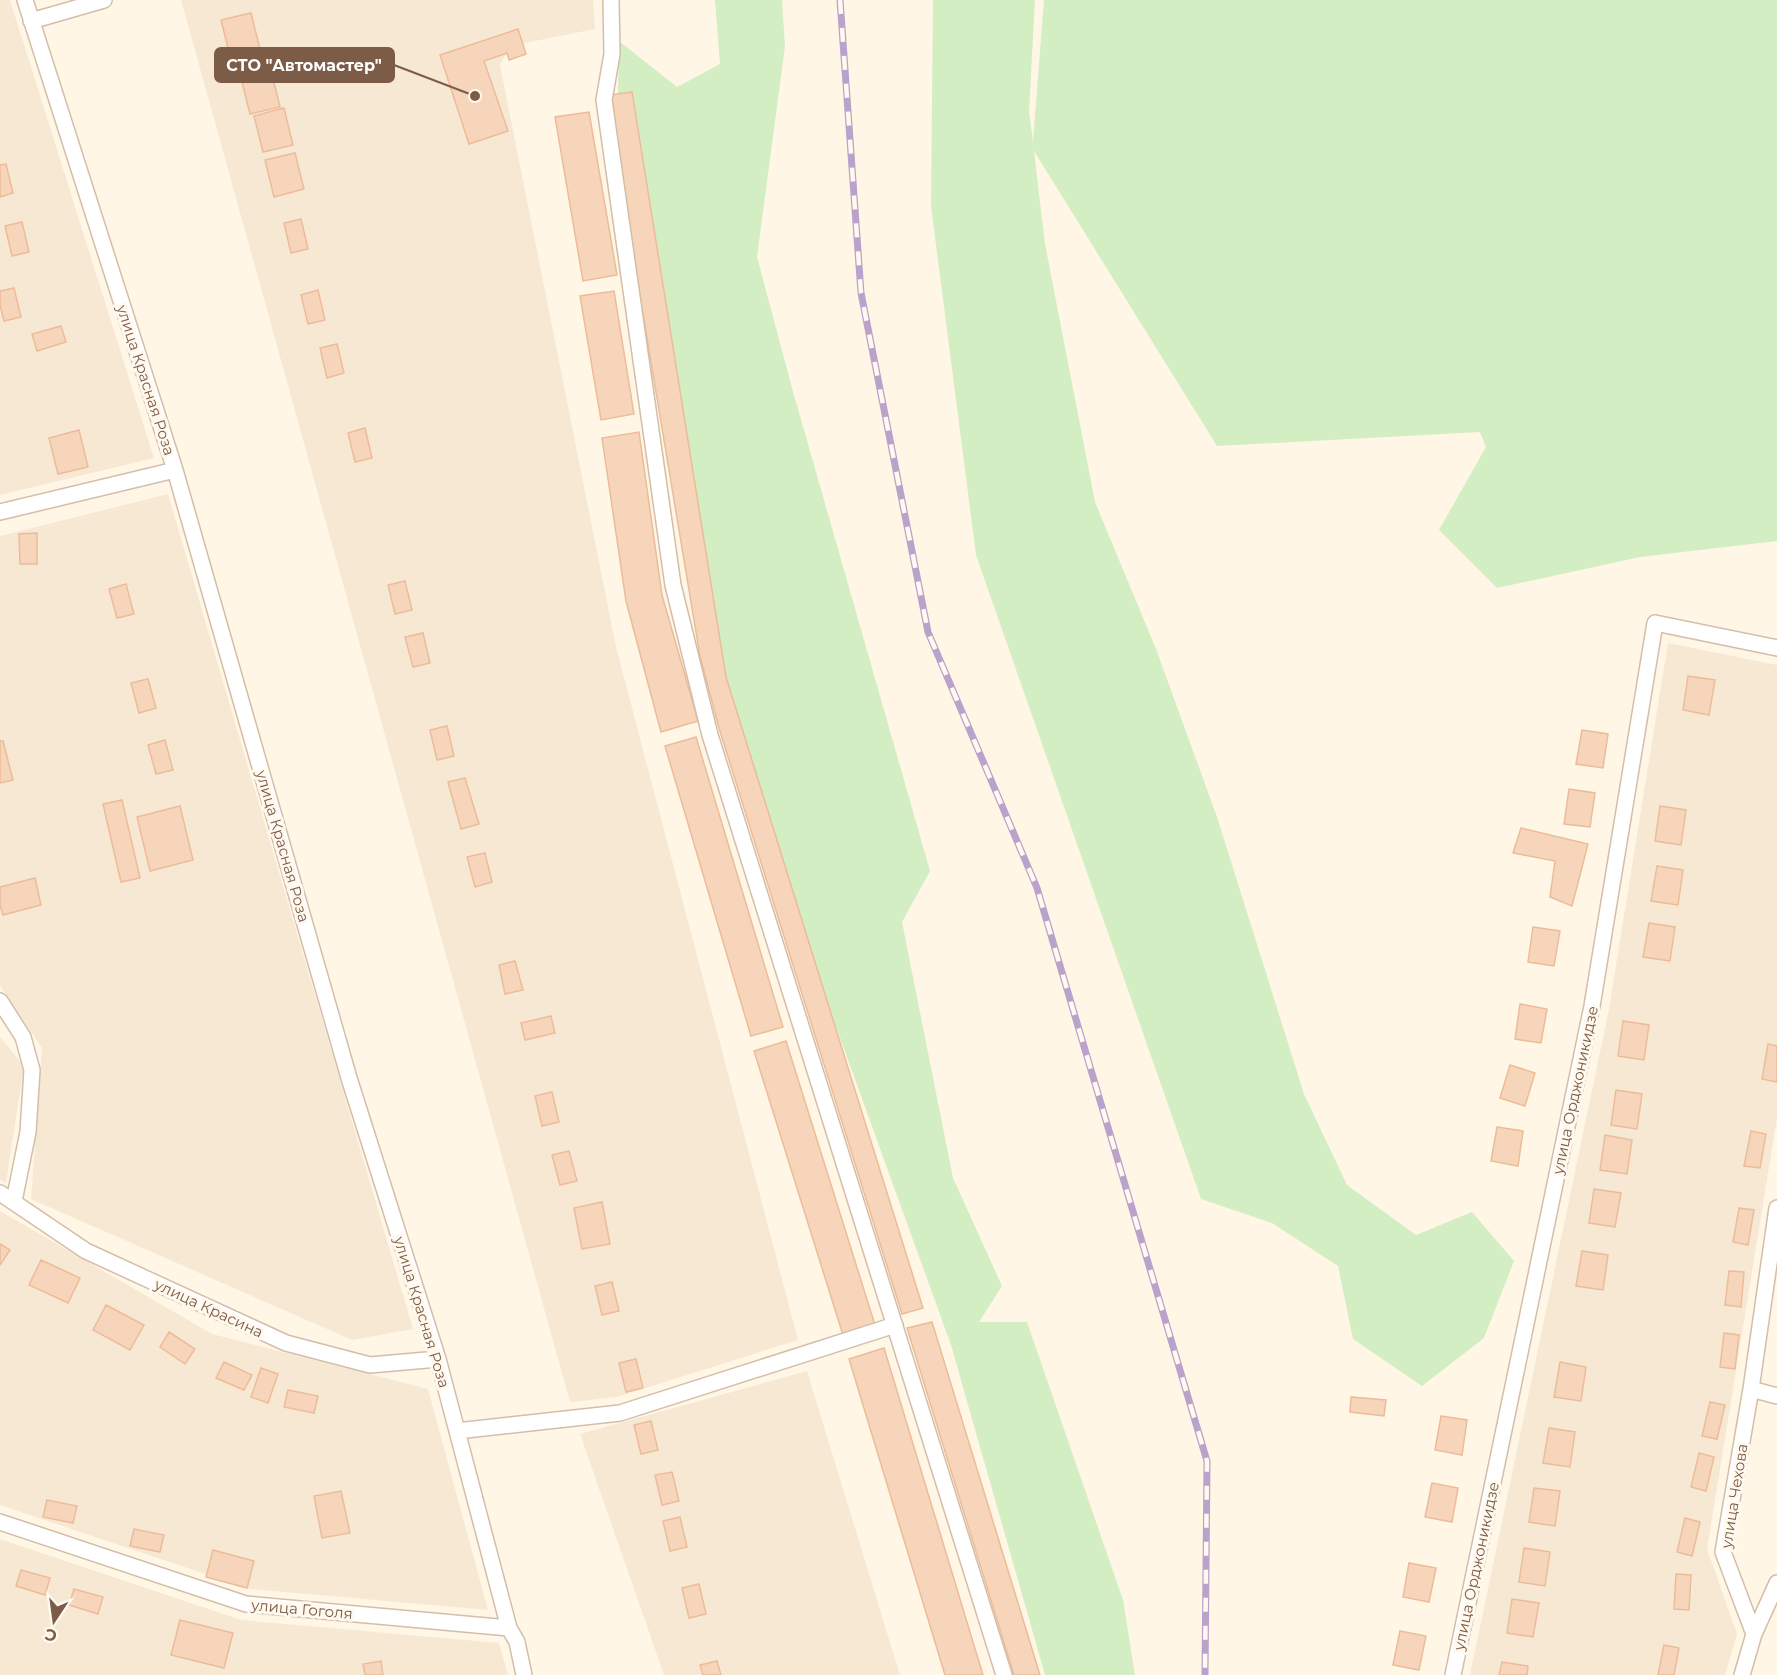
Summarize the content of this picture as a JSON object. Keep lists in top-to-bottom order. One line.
{"streets":{"street":["улица Красная Роза","улица Орджоникидзе","улица Красина","улица Чехова","улица Гоголя"]},"crossings":[["улица Красная Роза","улица Красина"],["улица Красная Роза","улица Гоголя"]],"places":["СТО \"Автомастер\""],"north":"bottom"}
